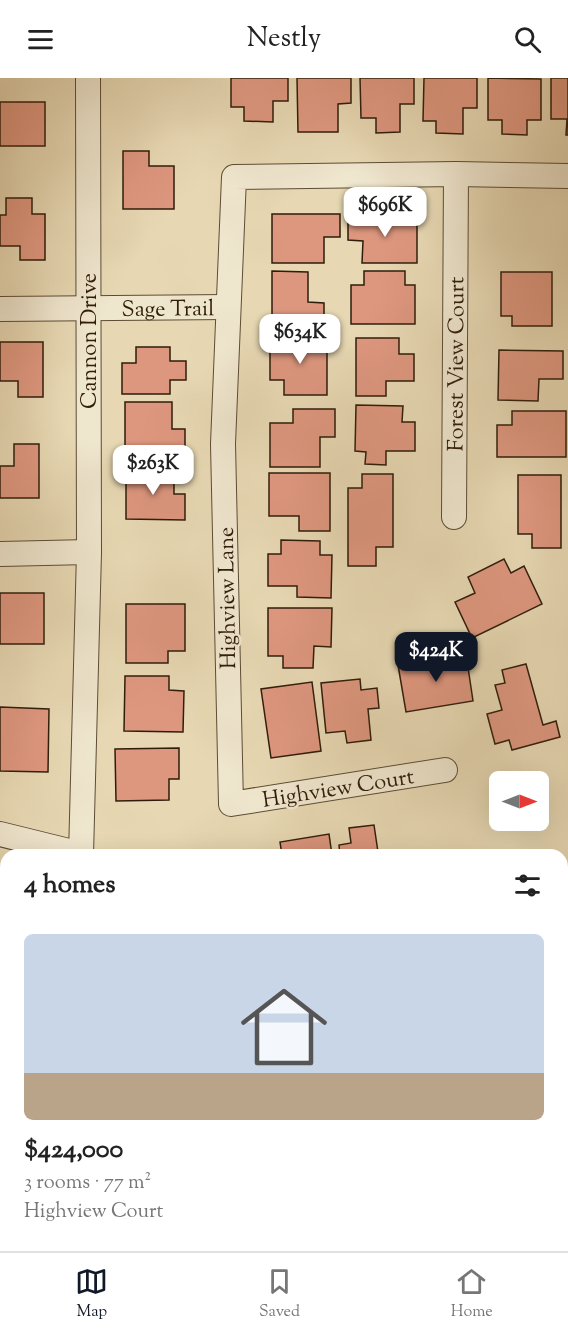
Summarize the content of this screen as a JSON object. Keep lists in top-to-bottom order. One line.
{"streets":{"street":["Sage Trail","Cannon Drive","Forest View Court","Highview Lane","Highview Court"]},"crossings":[["Sage Trail","Cannon Drive"],["Sage Trail","Highview Lane"],["Forest View Court","Highview Lane"],["Highview Lane","Highview Court"]],"north":"right","page":{"header":"Nestly","price":["$696K","$634K","$263K","$424K"],"heading":"4 homes","list":[{"name":"$424,000","note":"3 rooms · 77 m² · Highview Court"}],"tabs":["Map","Saved","Home"]}}
